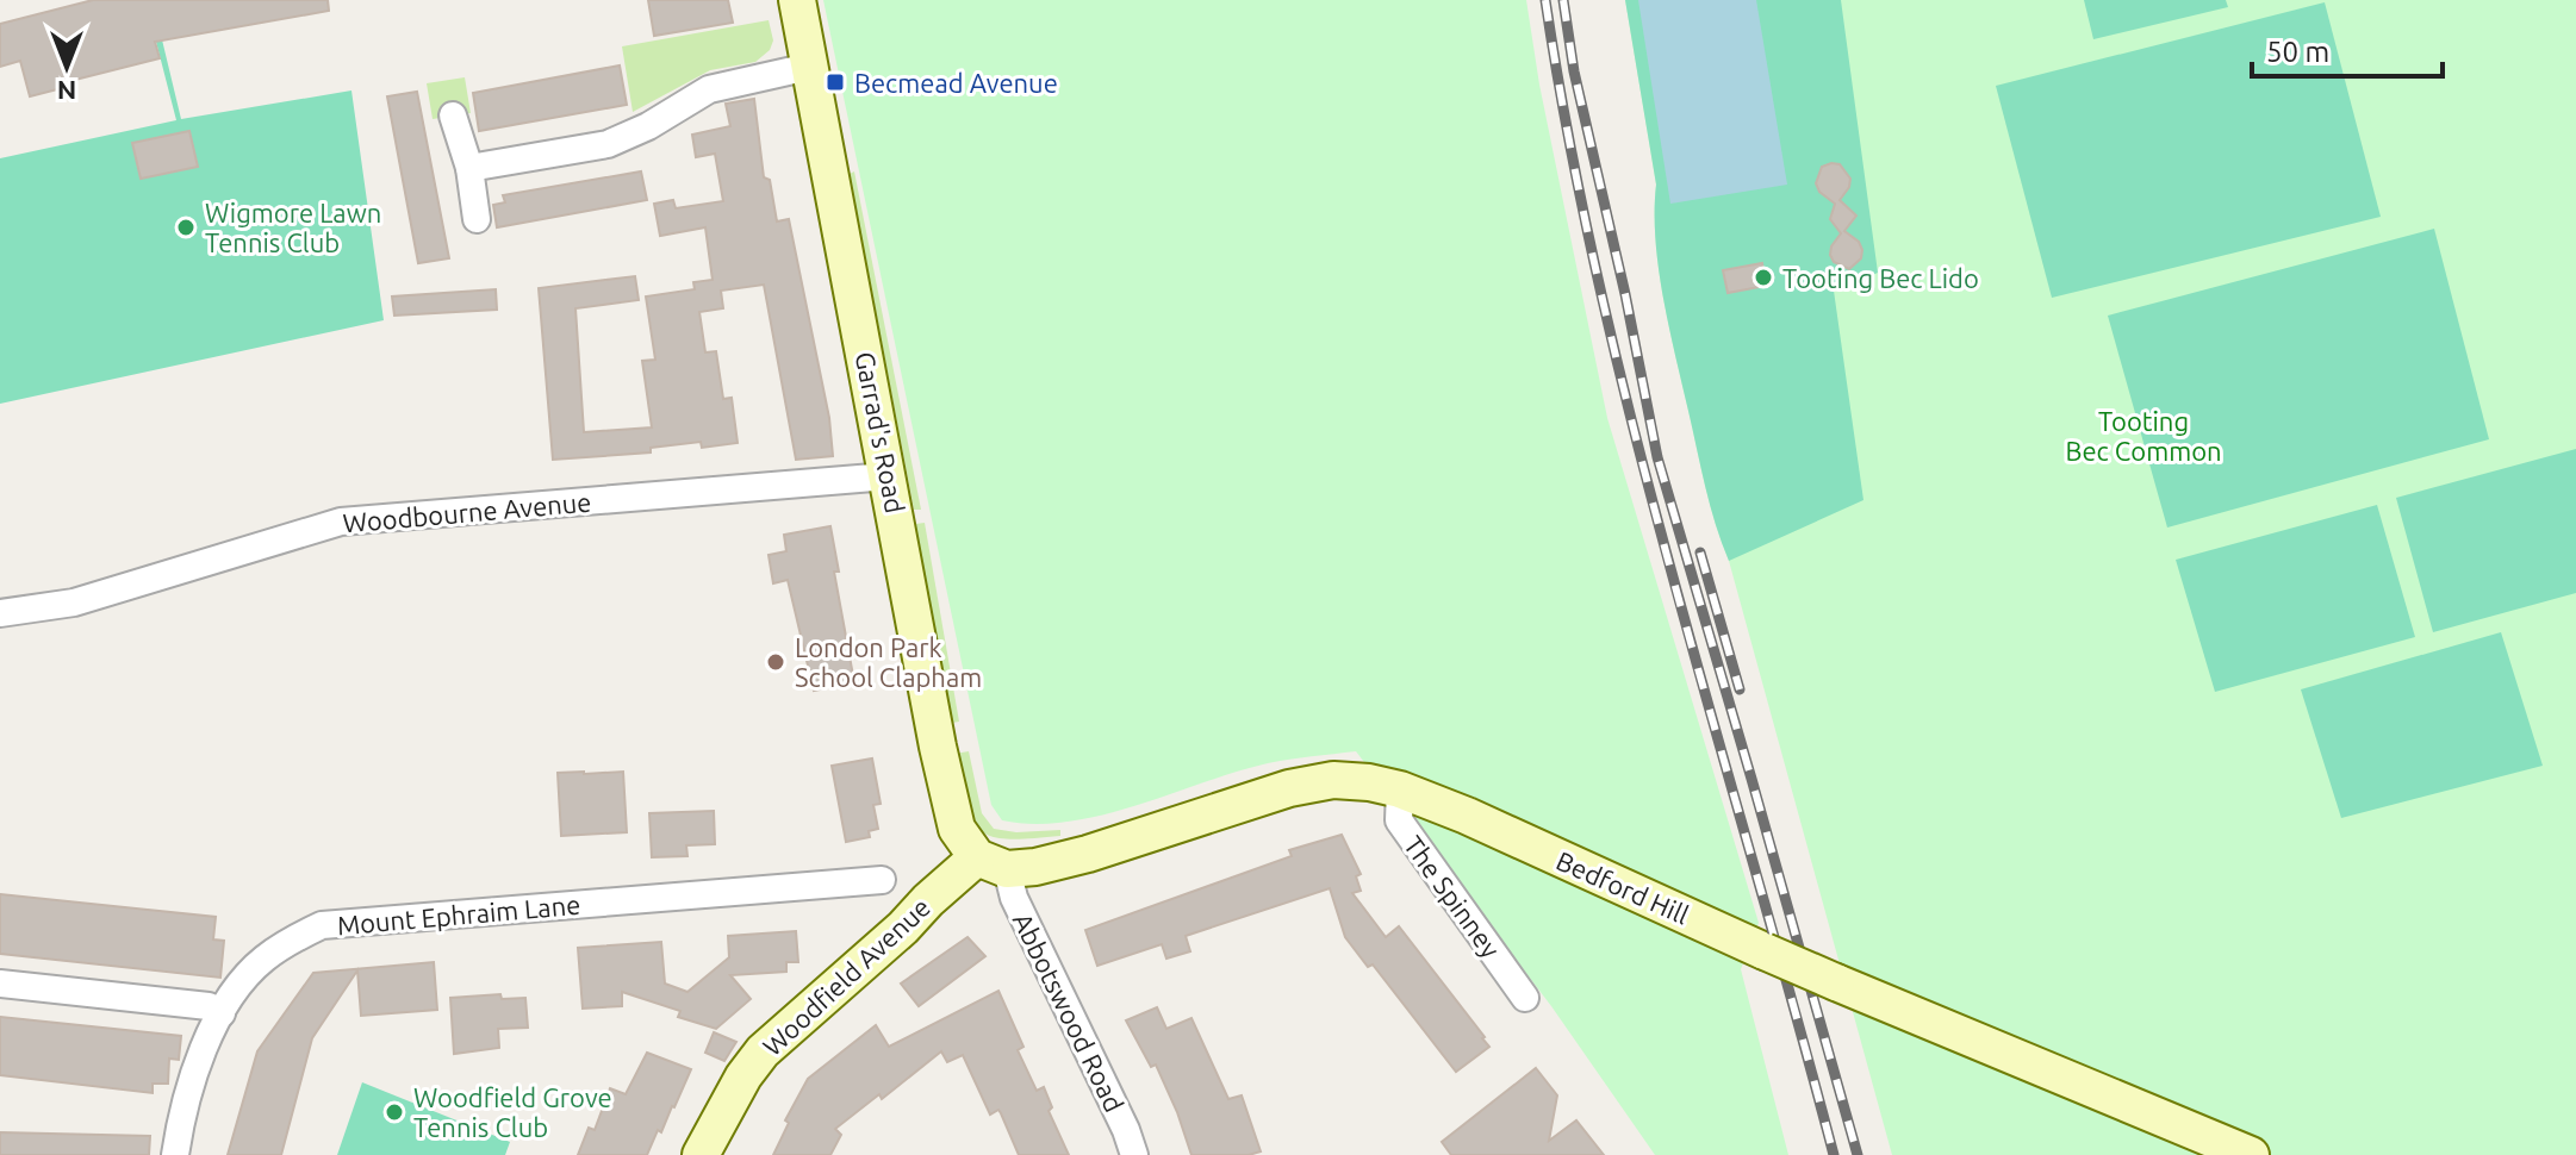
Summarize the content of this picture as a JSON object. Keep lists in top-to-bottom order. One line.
{"streets":{"main road":["Garrad's Road","Bedford Hill","Woodfield Avenue"],"street":["Woodbourne Avenue","The Spinney","Mount Ephraim Lane","Abbotswood Road"]},"crossings":[["Garrad's Road","Woodbourne Avenue"],["Garrad's Road","Bedford Hill"],["Garrad's Road","Woodfield Avenue"],["Garrad's Road","Abbotswood Road"],["Bedford Hill","The Spinney"],["Bedford Hill","Woodfield Avenue"],["Bedford Hill","Abbotswood Road"],["Woodfield Avenue","Abbotswood Road"]],"parks":["Tooting Bec Common"],"places":{"transit":["Becmead Avenue"],"other":["Wigmore Lawn Tennis Club","Tooting Bec Lido","London Park School Clapham","Woodfield Grove Tennis Club"]},"scale_bar":"50 m","north":"bottom"}
